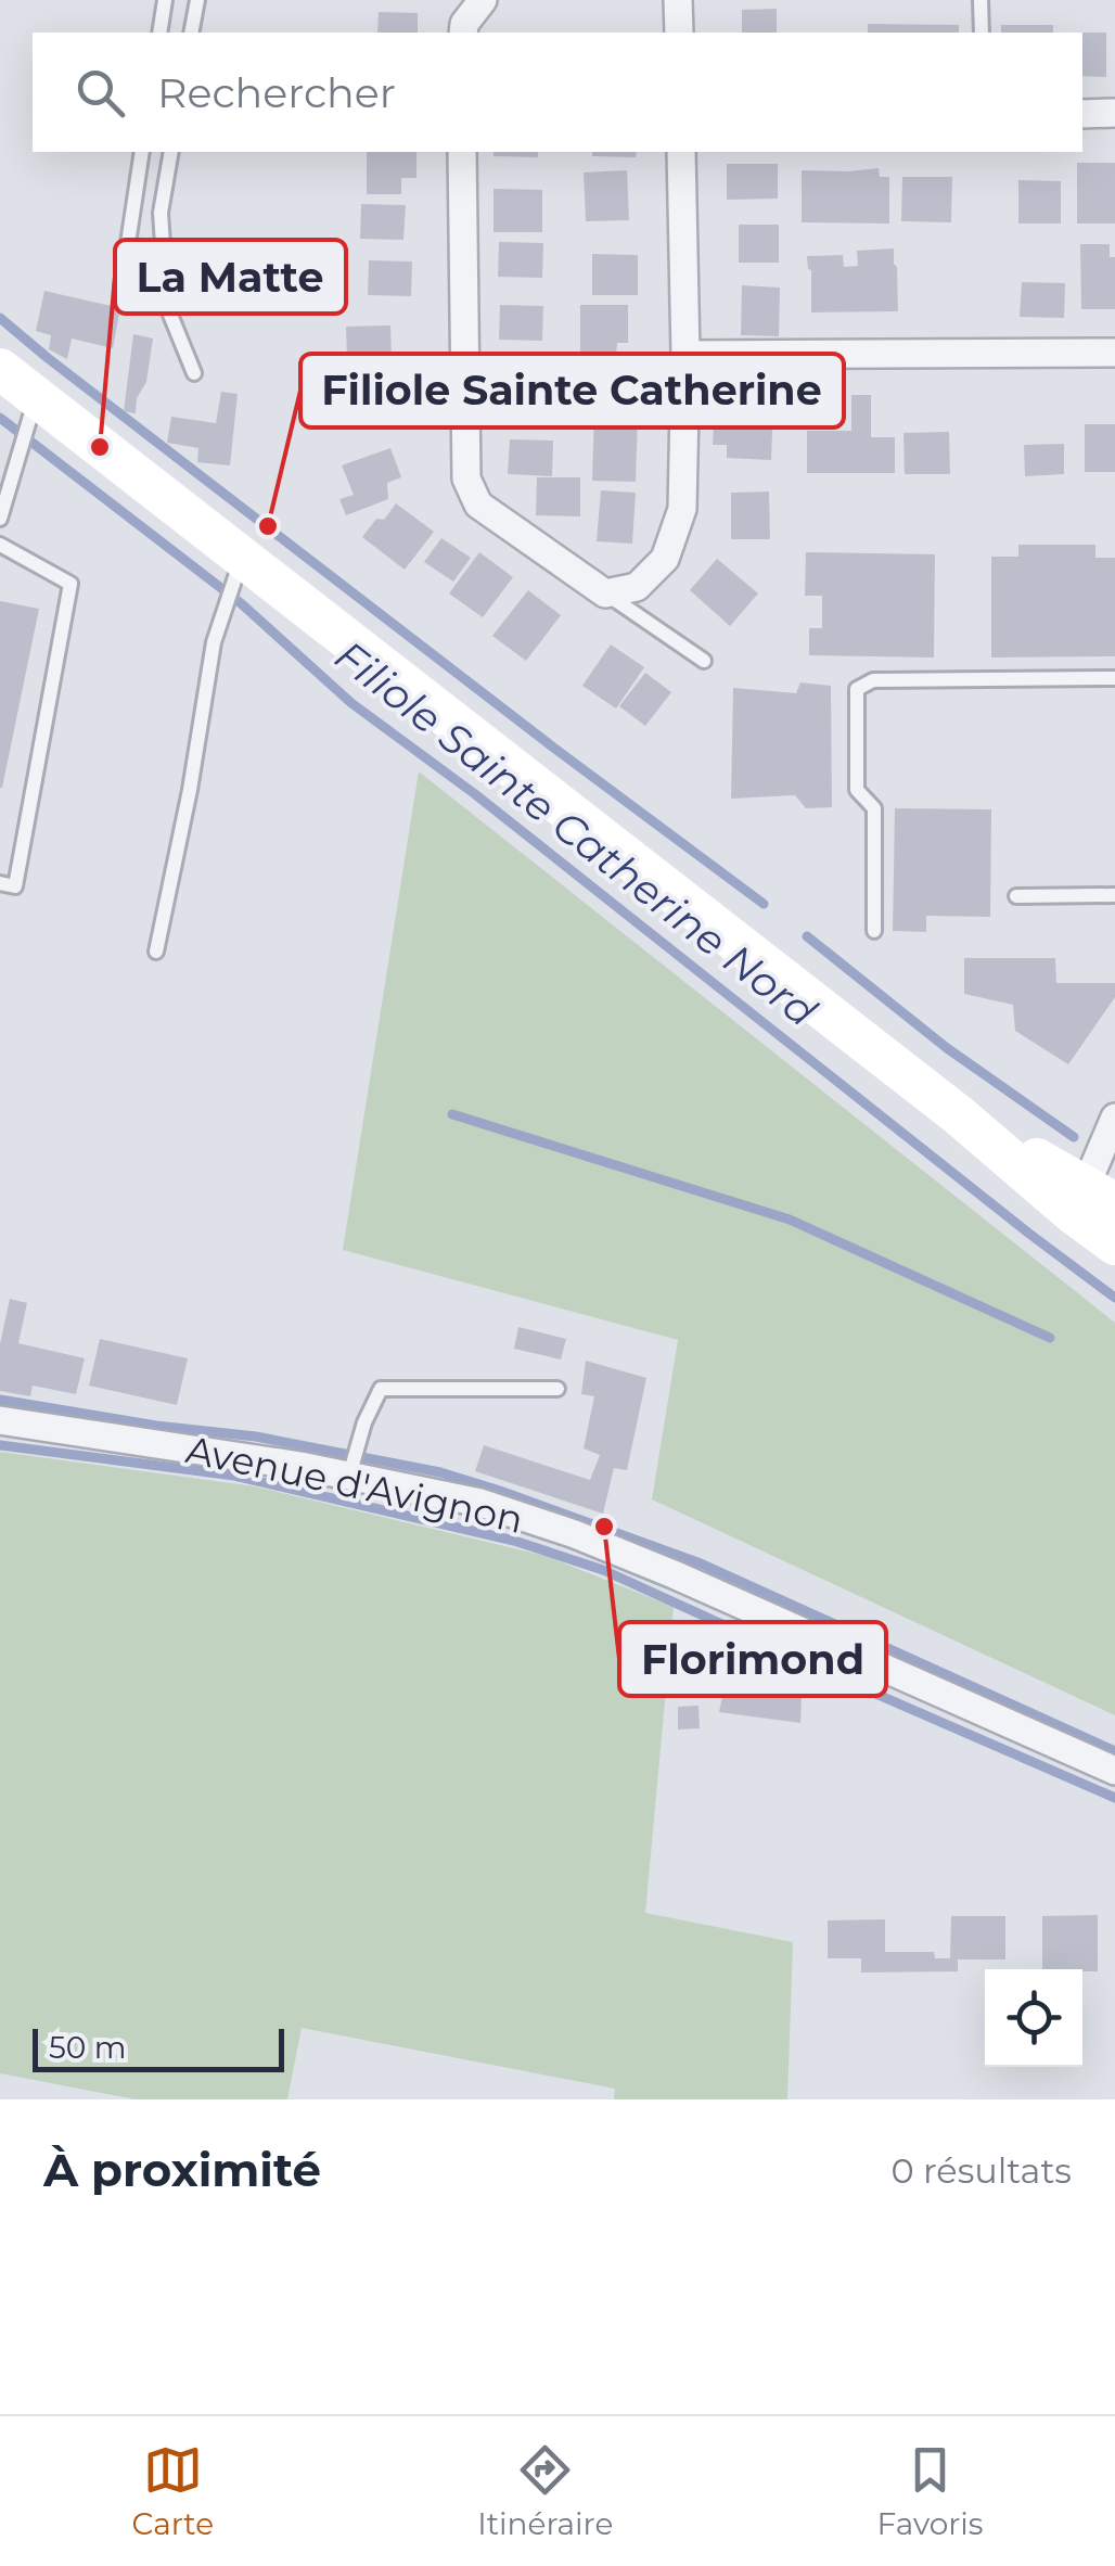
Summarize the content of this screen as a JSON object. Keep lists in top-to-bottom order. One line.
{"streets":{"street":["Avenue d'Avignon"]},"water":["Filiole Sainte Catherine Nord"],"places":["La Matte","Filiole Sainte Catherine","Florimond"],"scale_bar":"50 m","page":{"search":"Rechercher","scale":"50 m","heading":["À proximité","0 résultats"],"nav":["Carte","Itinéraire","Favoris"]}}
